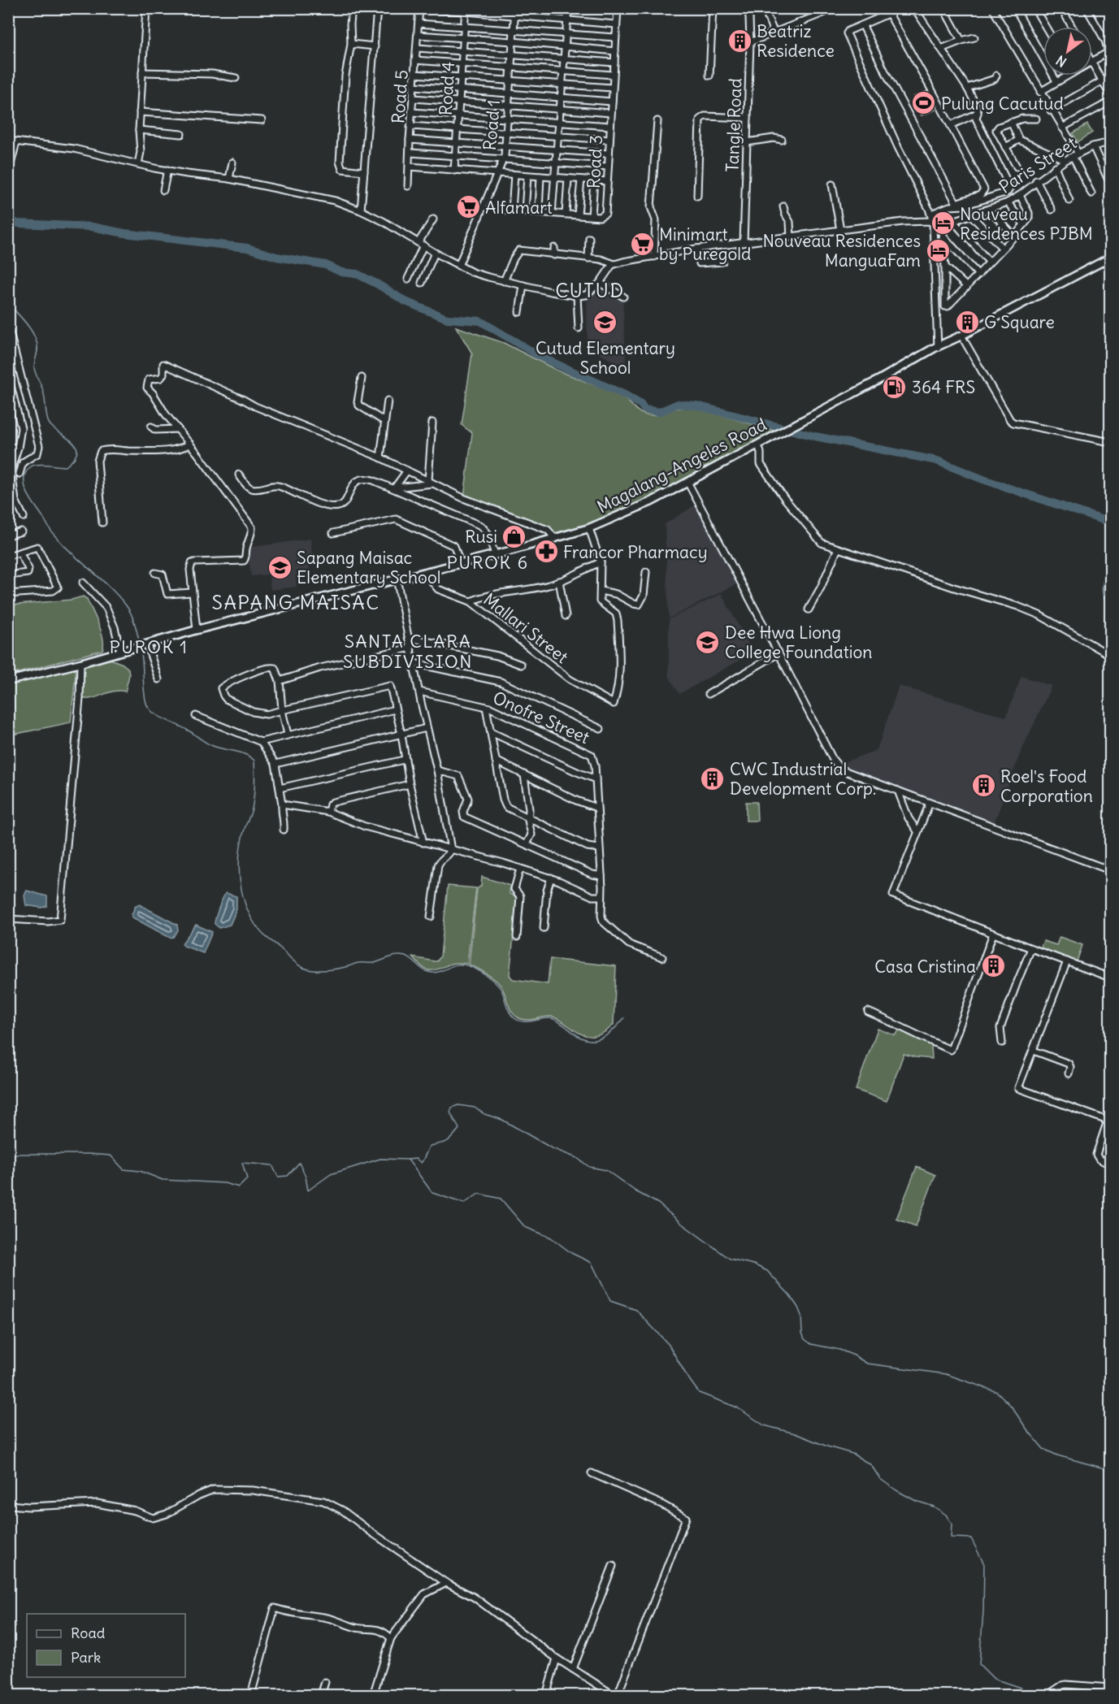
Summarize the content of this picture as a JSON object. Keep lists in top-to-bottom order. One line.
{"streets":{"main road":["Magalang-Angeles Road"],"street":["Road 4","Road 5","Road 1","Tangle Road","Road 3","Paris Street","Mallari Street","Onofre Street"]},"crossings":[["Magalang-Angeles Road","Mallari Street"]],"districts":["CUTUD","PUROK 6","SAPANG MAISAC","SANTA CLARA SUBDIVISION","PUROK 1"],"places":{"building":["Beatriz Residence","G Square","CWC Industrial Development Corp.","Roel's Food Corporation","Casa Cristina"],"sports":["Pulung Cacutud"],"supermarket":["Alfamart","Minimart by Puregold"],"hotel":["Nouveau Residences PJBM","Nouveau Residences ManguaFam"],"school or university":["Cutud Elementary School","Sapang Maisac Elementary School","Dee Hwa Liong College Foundation"],"fuel station":["364 FRS"],"shop":["Rusi"],"pharmacy":["Francor Pharmacy"]},"legend":["Road","Park"],"north":"bottom left"}
